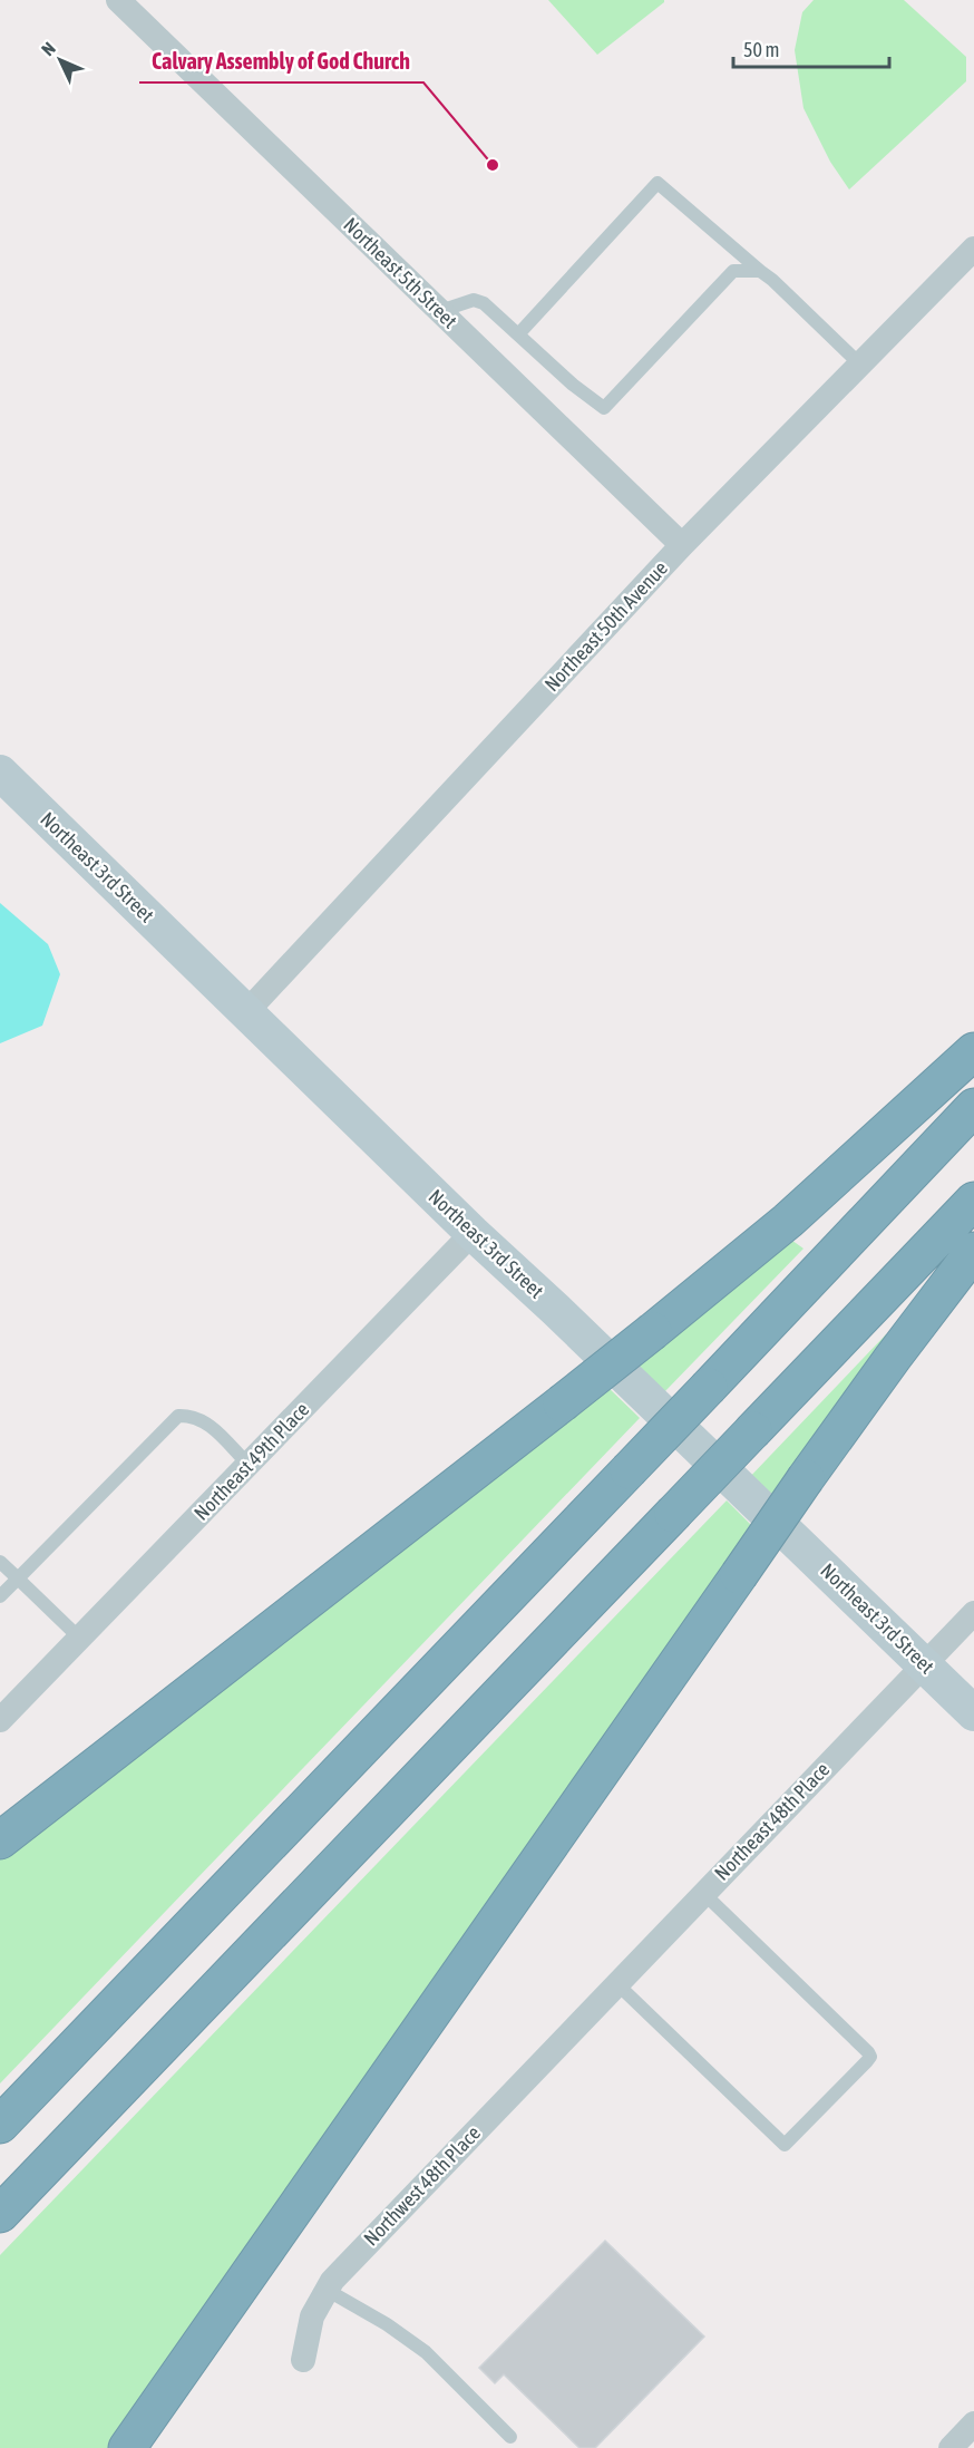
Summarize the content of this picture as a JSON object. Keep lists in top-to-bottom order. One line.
{"streets":{"street":["Northeast 5th Street","Northeast 50th Avenue","Northeast 3rd Street","Northeast 49th Place","Northeast 48th Place","Northwest 48th Place"]},"crossings":[["Northeast 5th Street","Northeast 50th Avenue"],["Northeast 50th Avenue","Northeast 3rd Street"],["Northeast 3rd Street","Northeast 49th Place"],["Northeast 3rd Street","Northeast 48th Place"],["Northeast 48th Place","Northwest 48th Place"]],"places":["Calvary Assembly of God Church"],"scale_bar":"50 m","north":"top left"}
